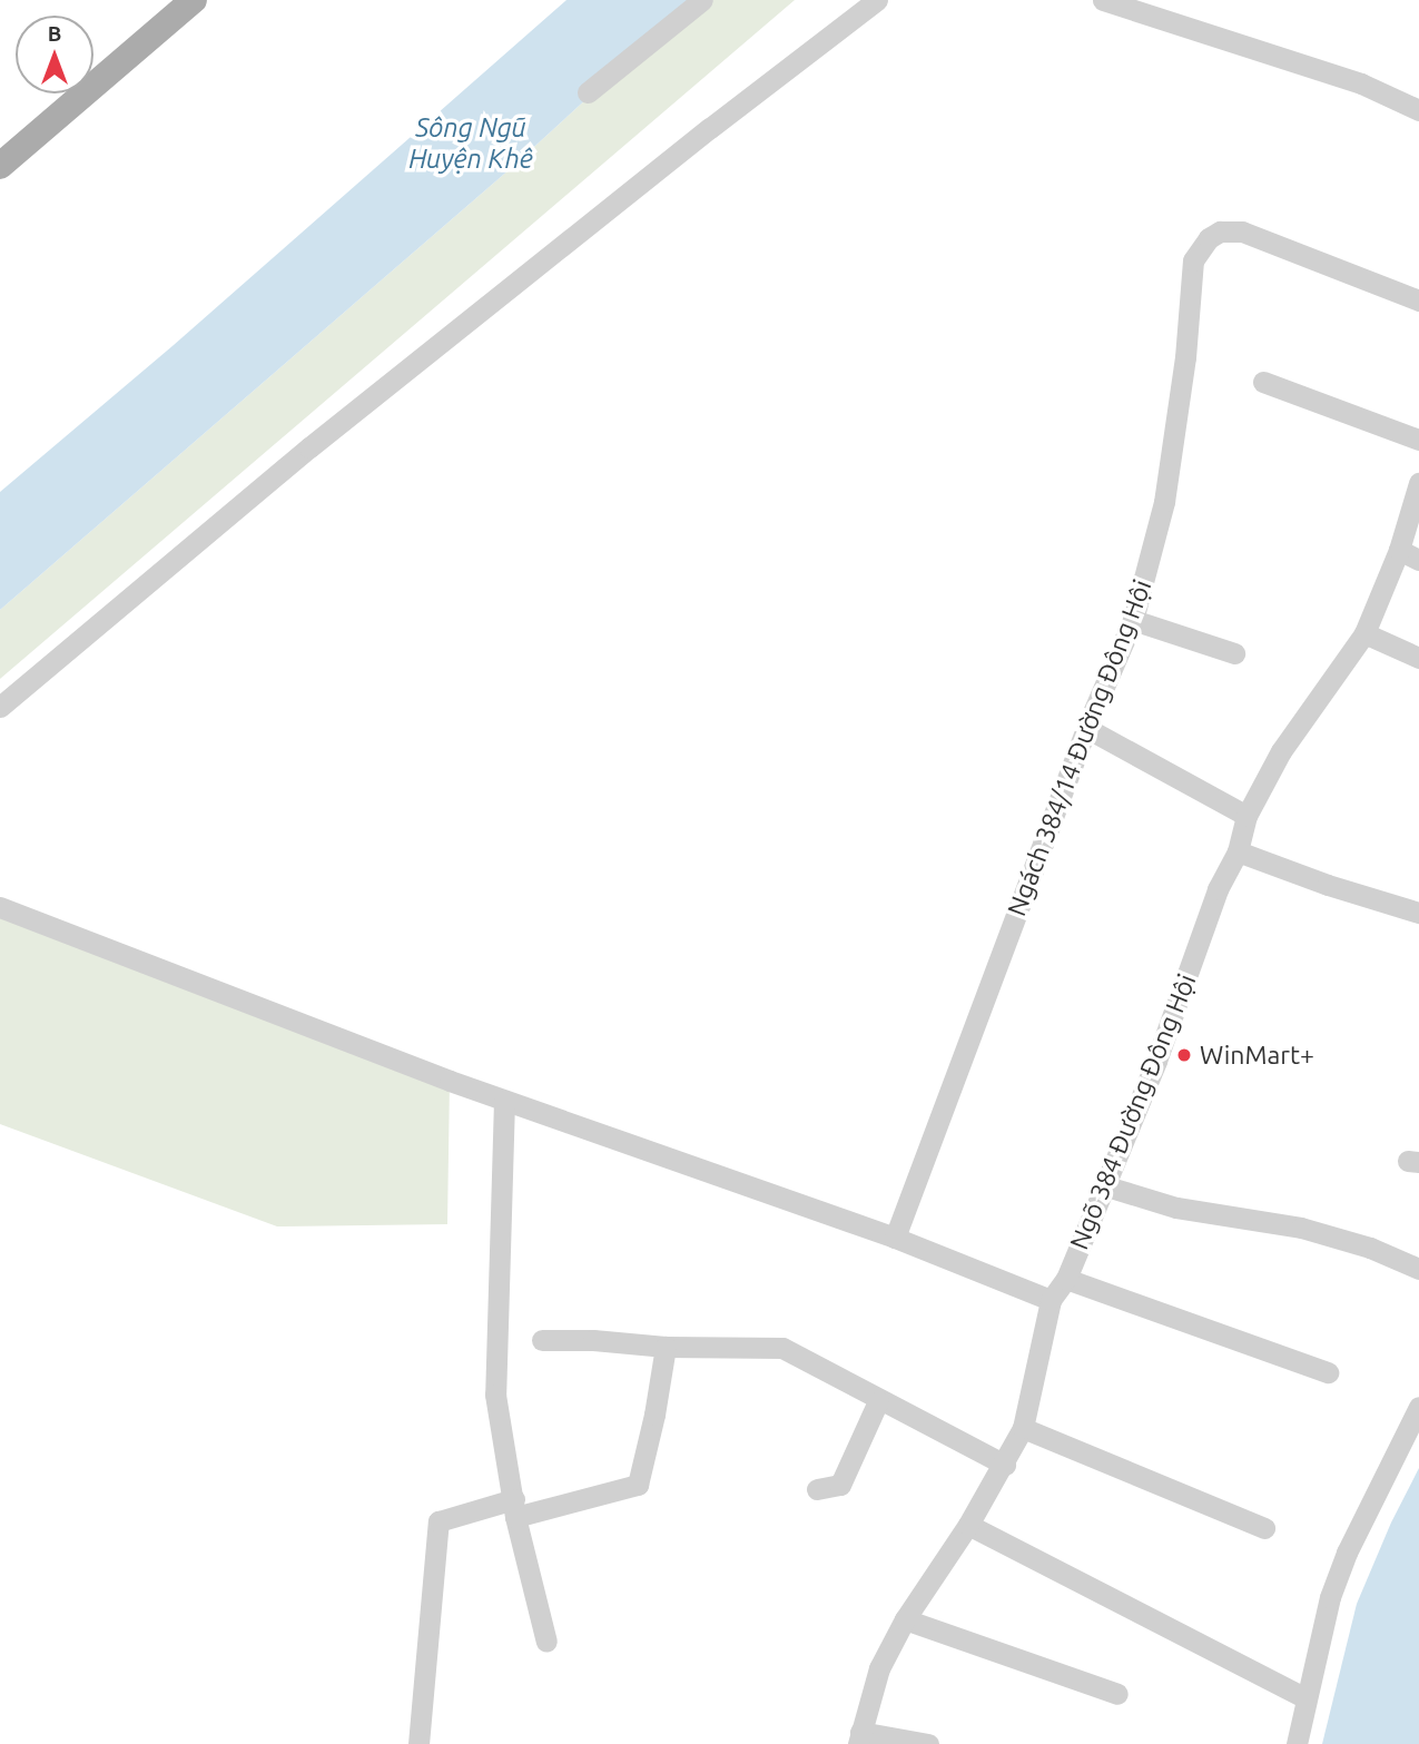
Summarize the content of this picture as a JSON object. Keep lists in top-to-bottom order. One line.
{"streets":{"street":["Ngách 384/14 Đường Đông Hội","Ngõ 384 Đường Đông Hội"]},"water":["Sông Ngũ Huyện Khê"],"places":["WinMart+"],"north":"top"}
